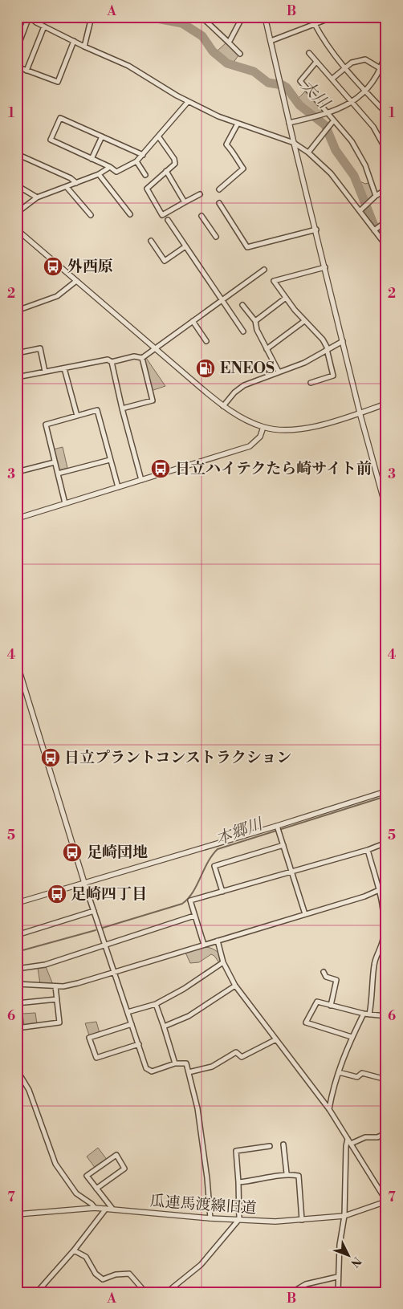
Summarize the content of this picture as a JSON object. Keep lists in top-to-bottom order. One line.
{"streets":{"street":["瓜連馬渡線旧道"]},"water":["大川","本郷川"],"places":{"bus stop":["外西原","日立ハイテクたら崎サイト前","日立プラントコンストラクション","足崎団地","足崎四丁目"],"fuel station":["ENEOS"]},"north":"bottom right","grid":{"columns":["A","B"],"rows":["1","2","3","4","5","6","7"]}}
